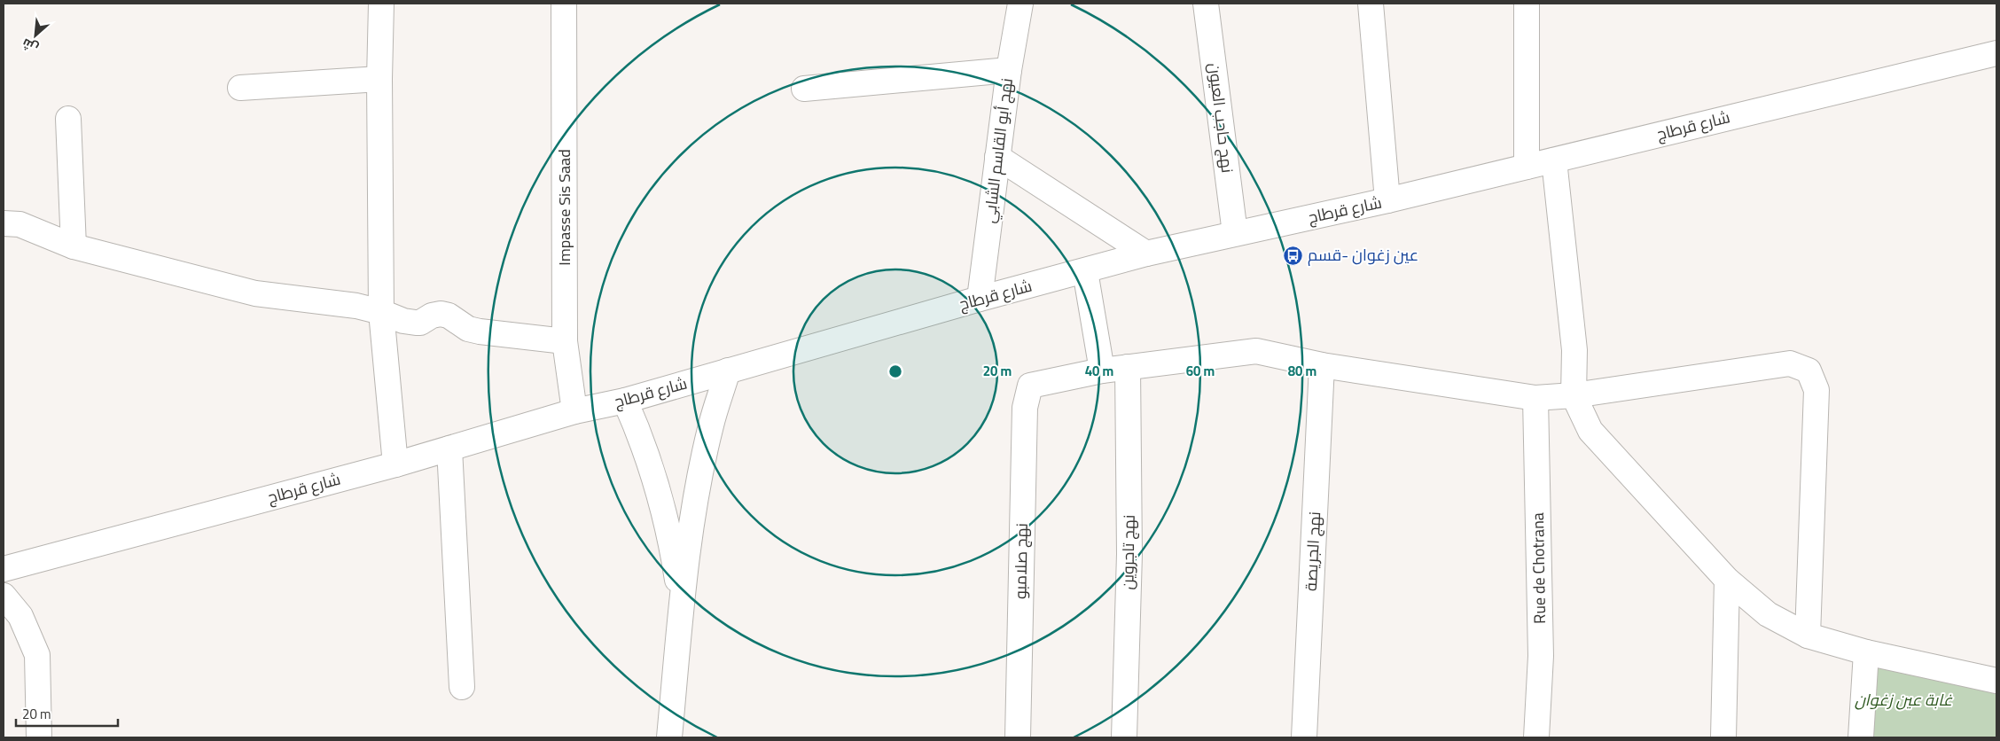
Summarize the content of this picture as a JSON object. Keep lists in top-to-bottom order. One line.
{"streets":{"street":["نهج حاجب العيون","شارع قرطاج","نهج أبو القاسم الشابي","Impasse Sis Saad","نهج الجريصة","نهج تاجروين","نهج صلامبو","Rue de Chotrana"]},"crossings":[["نهج حاجب العيون","شارع قرطاج"],["شارع قرطاج","نهج أبو القاسم الشابي"],["شارع قرطاج","Impasse Sis Saad"]],"parks":["غابة عين زغوان"],"places":{"bus stop":["عين زغوان -قسم"]},"scale_bar":"20 m","north":"bottom left","rings":["20 m","40 m","60 m","80 m"]}
